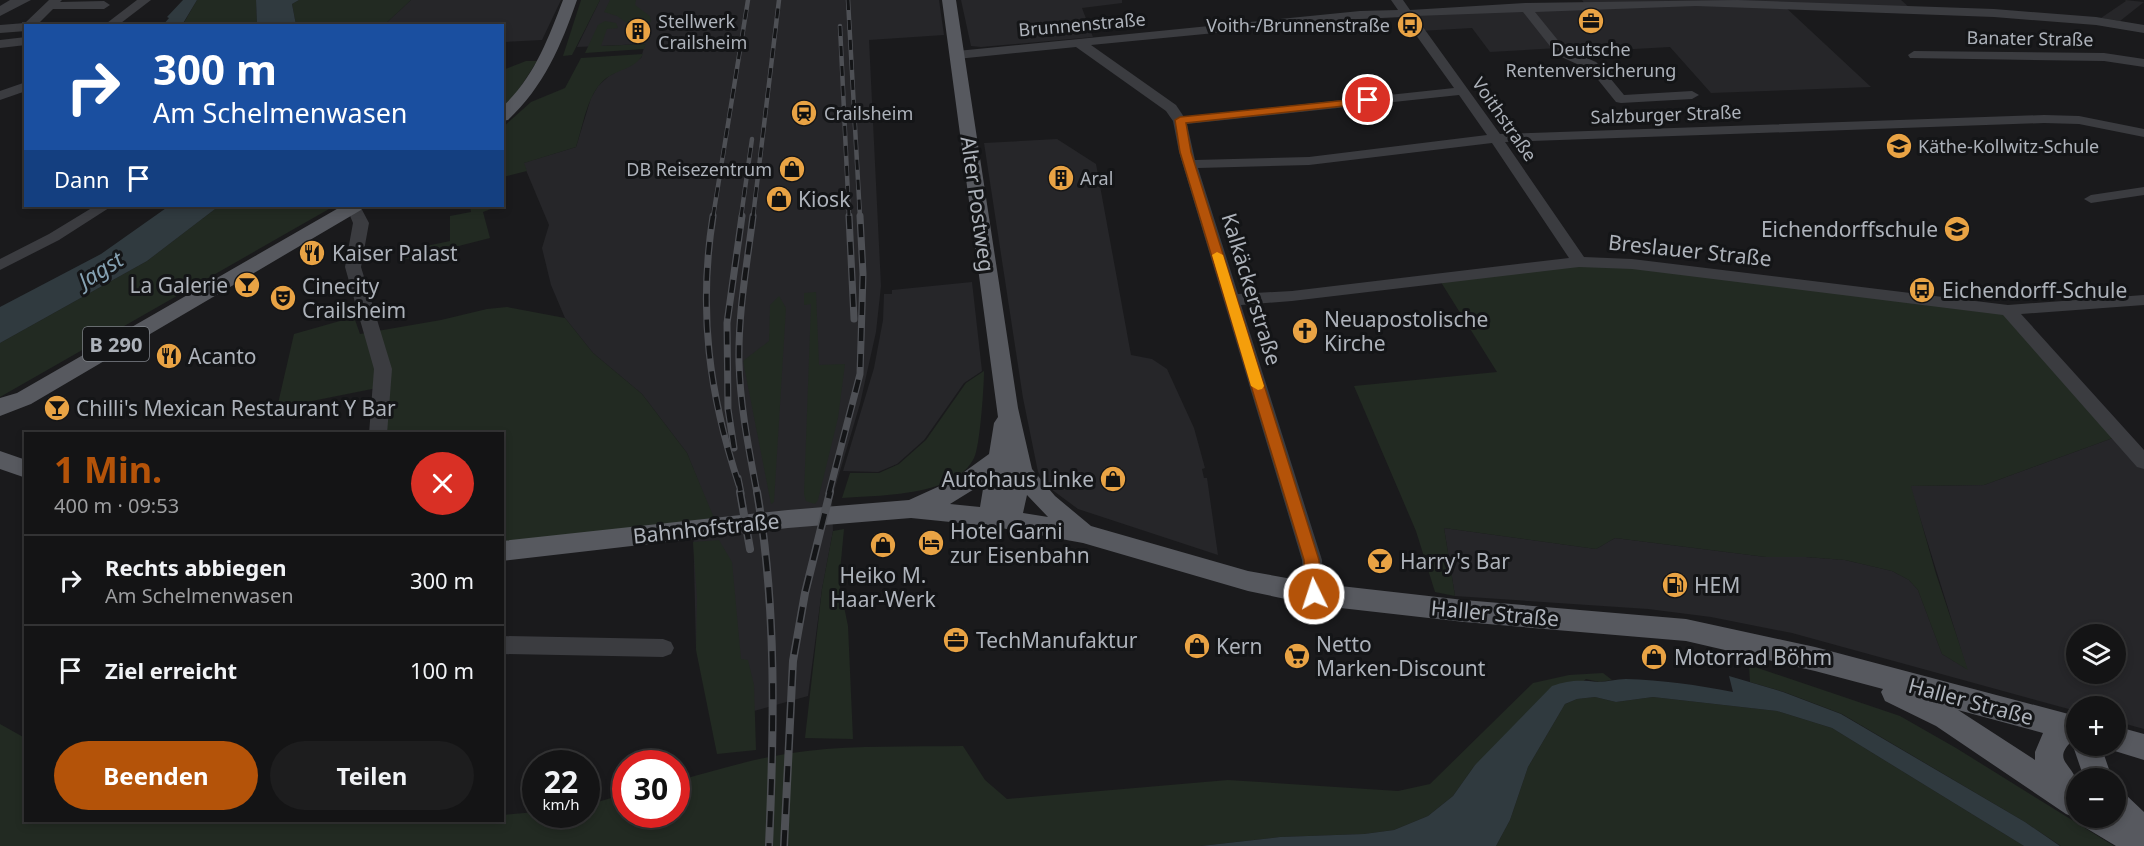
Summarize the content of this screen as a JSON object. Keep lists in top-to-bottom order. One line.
{"streets":{"main road":["Alter Postweg","B 290","Bahnhofstraße","Haller Straße"],"street":["Brunnenstraße","Banater Straße","Salzburger Straße","Voithstraße","Breslauer Straße","Kalkäckerstraße"]},"crossings":[["Brunnenstraße","Voithstraße"],["Brunnenstraße","Alter Postweg"],["Salzburger Straße","Voithstraße"],["Salzburger Straße","Kalkäckerstraße"],["Voithstraße","Breslauer Straße"],["Alter Postweg","Haller Straße"],["Breslauer Straße","Kalkäckerstraße"],["Kalkäckerstraße","Haller Straße"],["Bahnhofstraße","Haller Straße"]],"water":["Jagst"],"places":{"office":["Deutsche Rentenversicherung","TechManufaktur"],"bus stop":["Voith-/Brunnenstraße","Eichendorff-Schule"],"building":["Stellwerk Crailsheim","Aral"],"station":["Crailsheim"],"school or university":["Käthe-Kollwitz-Schule","Eichendorffschule"],"shop":["DB Reisezentrum","Kiosk","Autohaus Linke","Heiko M. Haar-Werk","Kern","Motorrad Böhm"],"restaurant":["Kaiser Palast","Acanto"],"bar":["La Galerie","Chilli's Mexican Restaurant Y Bar","Harry's Bar"],"theatre":["Cinecity Crailsheim"],"church":["Neuapostolische Kirche"],"hotel":["Hotel Garni zur Eisenbahn"],"fuel station":["HEM"],"supermarket":["Netto Marken-Discount"]},"page":{"turn":["300 m","Am Schelmenwasen"],"then":"Dann","heading":["1 Min.","400 m · 09:53"],"list":[{"name":"Rechts abbiegen","note":"Am Schelmenwasen","value":"300 m"},{"name":"Ziel erreicht","value":"100 m"}],"map_buttons":["+","−"],"buttons":["Beenden","Teilen"],"speed":"22 km/h","limit":"30"}}
